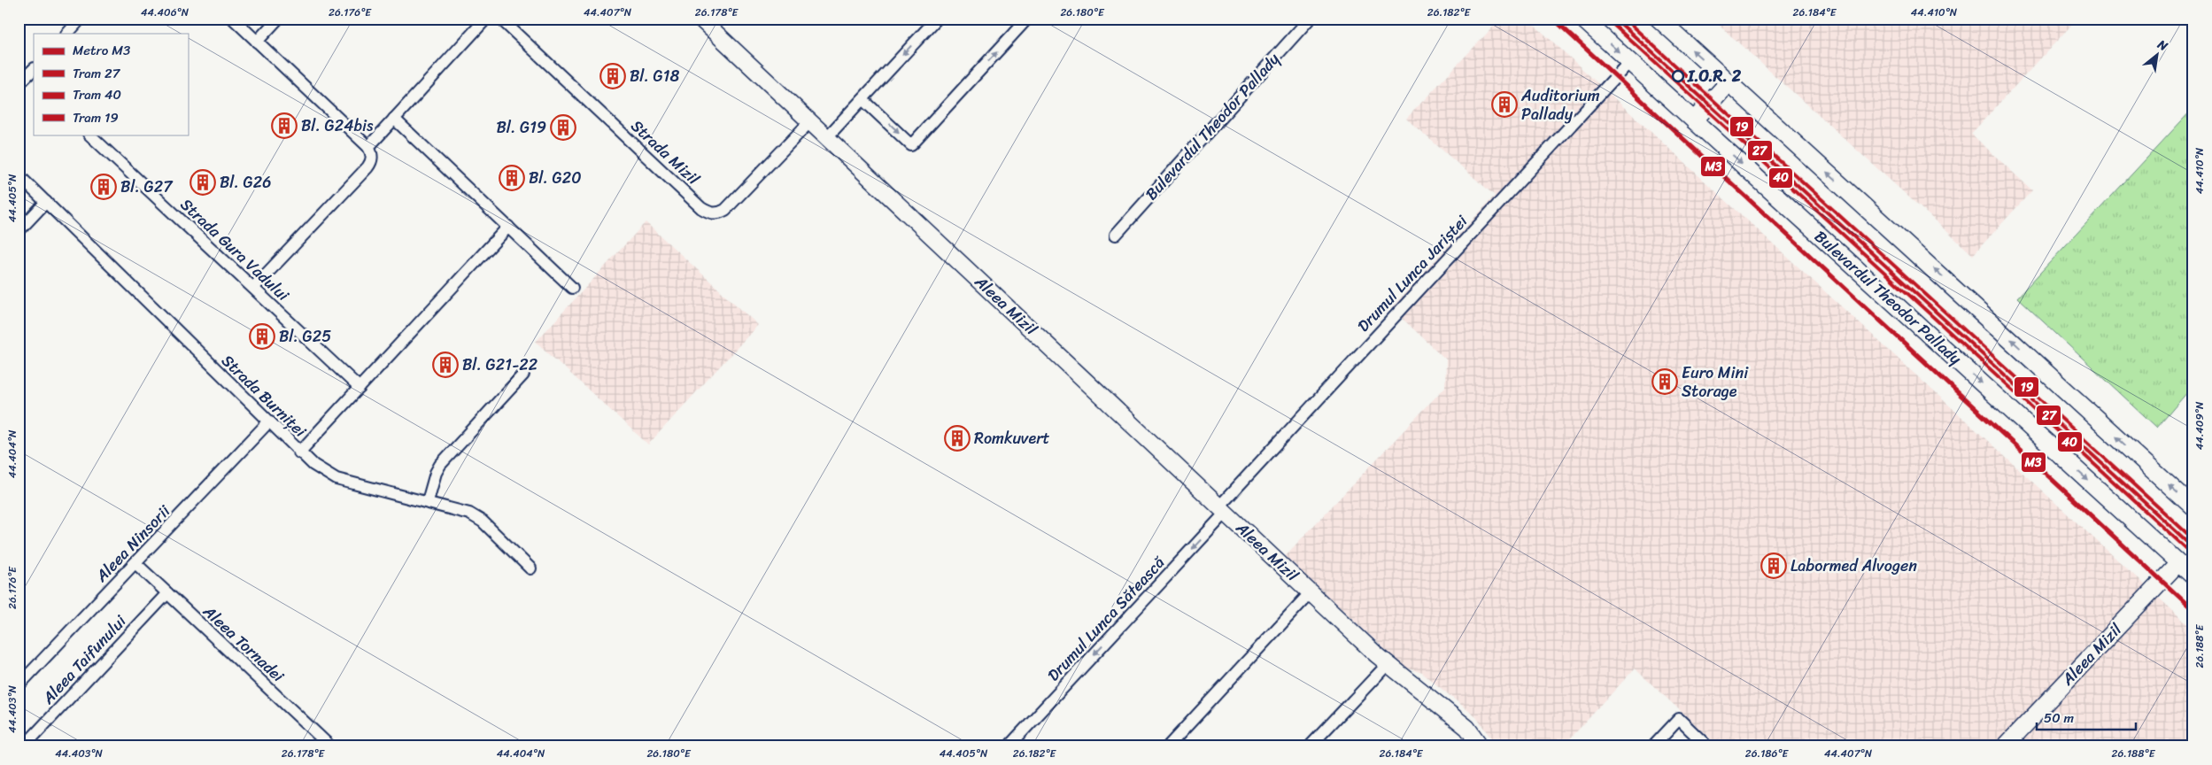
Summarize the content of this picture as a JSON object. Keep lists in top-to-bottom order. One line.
{"streets":{"main road":["Bulevardul Theodor Pallady"],"street":["Strada Mizil","Strada Gura Vadului","Drumul Lunca Jariștei","Aleea Mizil","Strada Burniței","Aleea Ninsorii","Drumul Lunca Sătească","Aleea Tornadei","Aleea Taifunului"]},"crossings":[["Bulevardul Theodor Pallady","Drumul Lunca Jariștei"],["Bulevardul Theodor Pallady","Aleea Mizil"],["Strada Mizil","Aleea Mizil"],["Drumul Lunca Jariștei","Aleea Mizil"],["Drumul Lunca Jariștei","Drumul Lunca Sătească"],["Aleea Mizil","Drumul Lunca Sătească"],["Strada Burniței","Aleea Ninsorii"],["Aleea Ninsorii","Aleea Tornadei"],["Aleea Tornadei","Aleea Taifunului"]],"one_way":["Bulevardul Theodor Pallady","Drumul Lunca Sătească"],"places":{"building":["Bl. G18","Auditorium Pallady","Bl. G24bis","Bl. G19","Bl. G20","Bl. G26","Bl. G27","Bl. G25","Bl. G21-22","Euro Mini Storage","Romkuvert","Labormed Alvogen"],"other":["I.O.R. 2"]},"lines":["metro line M3","tram line 27","tram line 19","tram line 40"],"legend":["Metro M3","Tram 27","Tram 40","Tram 19"],"scale_bar":"50 m","north":"top right","coordinates":["44.406°N","26.176°E","44.407°N","26.178°E","26.180°E","26.182°E","26.184°E","44.410°N","44.405°N","44.409°N","44.404°N","26.188°E","44.403°N","26.186°E"]}
